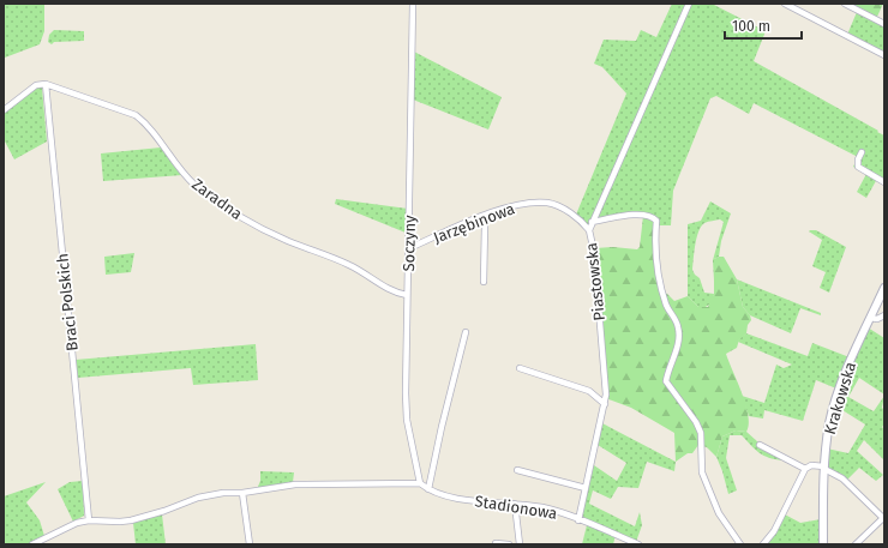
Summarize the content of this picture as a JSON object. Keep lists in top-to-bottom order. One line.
{"streets":{"street":["Zaradna","Jarzębinowa","Soczyny","Piastowska","Braci Polskich","Krakowska","Stadionowa"]},"crossings":[["Zaradna","Soczyny"],["Zaradna","Braci Polskich"],["Jarzębinowa","Soczyny"],["Jarzębinowa","Piastowska"],["Soczyny","Stadionowa"],["Piastowska","Stadionowa"]],"scale_bar":"100 m"}
